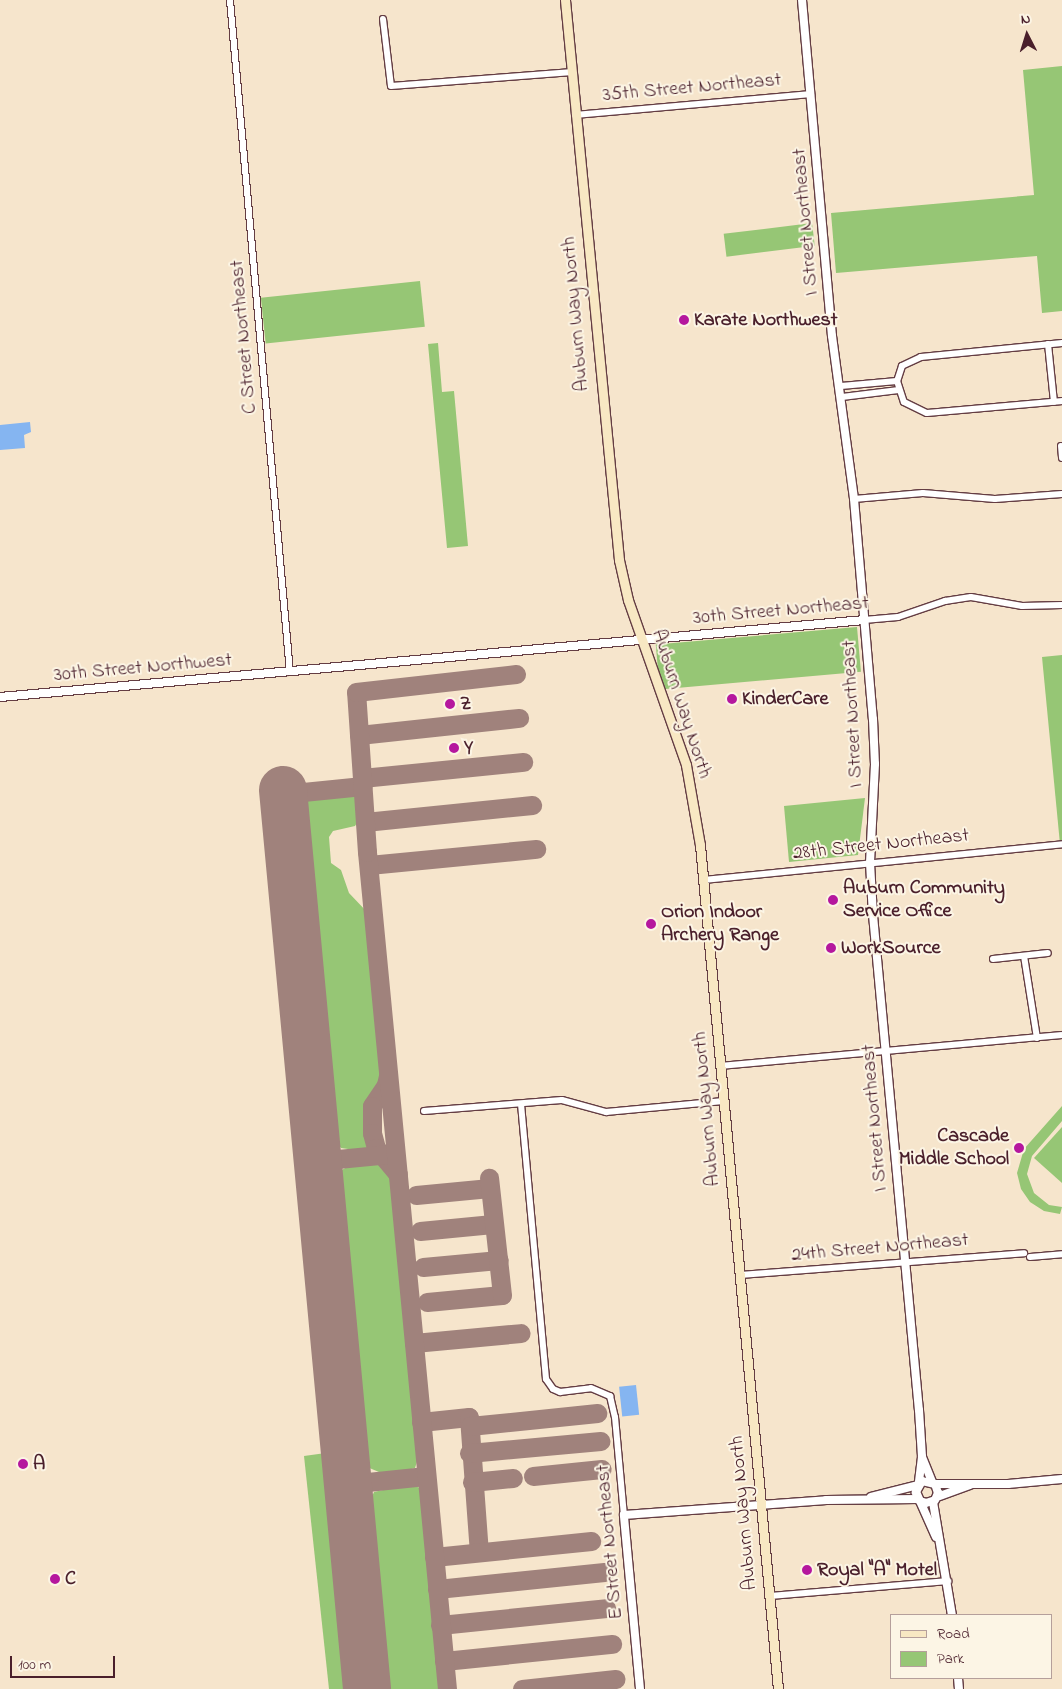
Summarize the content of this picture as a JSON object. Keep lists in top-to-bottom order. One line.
{"streets":{"main road":["Auburn Way North"],"street":["35th Street Northeast","I Street Northeast","C Street Northeast","30th Street Northeast","30th Street Northwest","28th Street Northeast","24th Street Northeast","E Street Northeast"]},"crossings":[["35th Street Northeast","I Street Northeast"],["35th Street Northeast","Auburn Way North"],["I Street Northeast","30th Street Northeast"],["I Street Northeast","28th Street Northeast"],["I Street Northeast","24th Street Northeast"],["Auburn Way North","30th Street Northeast"],["Auburn Way North","28th Street Northeast"],["Auburn Way North","24th Street Northeast"],["C Street Northeast","30th Street Northeast"],["C Street Northeast","30th Street Northwest"],["30th Street Northeast","30th Street Northwest"]],"places":["Karate Northwest","KinderCare","Z","Y","Auburn Community Service Office","Orion Indoor Archery Range","WorkSource","Cascade Middle School","A","Royal \"A\" Motel","C"],"legend":["Road","Park"],"scale_bar":"100 m","north":"top"}
